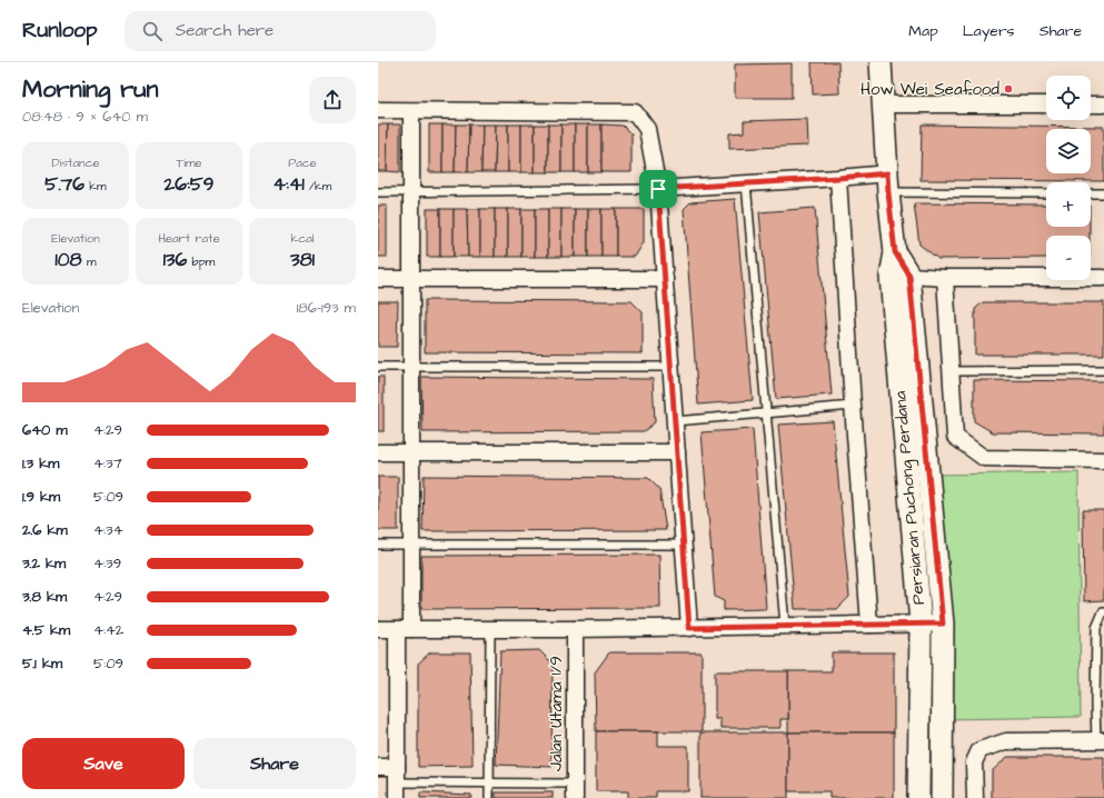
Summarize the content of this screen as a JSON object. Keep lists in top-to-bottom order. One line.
{"streets":{"street":["Persiaran Puchong Perdana","Jalan Utama 1/9"]},"places":["How Wei Seafood"],"page":{"header":"Runloop","search":"Search here","nav":["Map","Layers","Share"],"heading":["Morning run","08:48 · 9 × 640 m"],"map_buttons":["+","−"],"stats":[["Distance","5.76 km"],["Time","26:59"],["Pace","4:41 /km"],["Elevation","108 m"],["Heart rate","136 bpm"],["kcal","381"]],"chart":["Elevation","186–193 m"],"list":[{"name":"640 m","note":"4:29"},{"name":"1.3 km","note":"4:37"},{"name":"1.9 km","note":"5:09"},{"name":"2.6 km","note":"4:34"},{"name":"3.2 km","note":"4:39"},{"name":"3.8 km","note":"4:29"},{"name":"4.5 km","note":"4:42"},{"name":"5.1 km","note":"5:09"}],"buttons":["Save","Share"]}}
